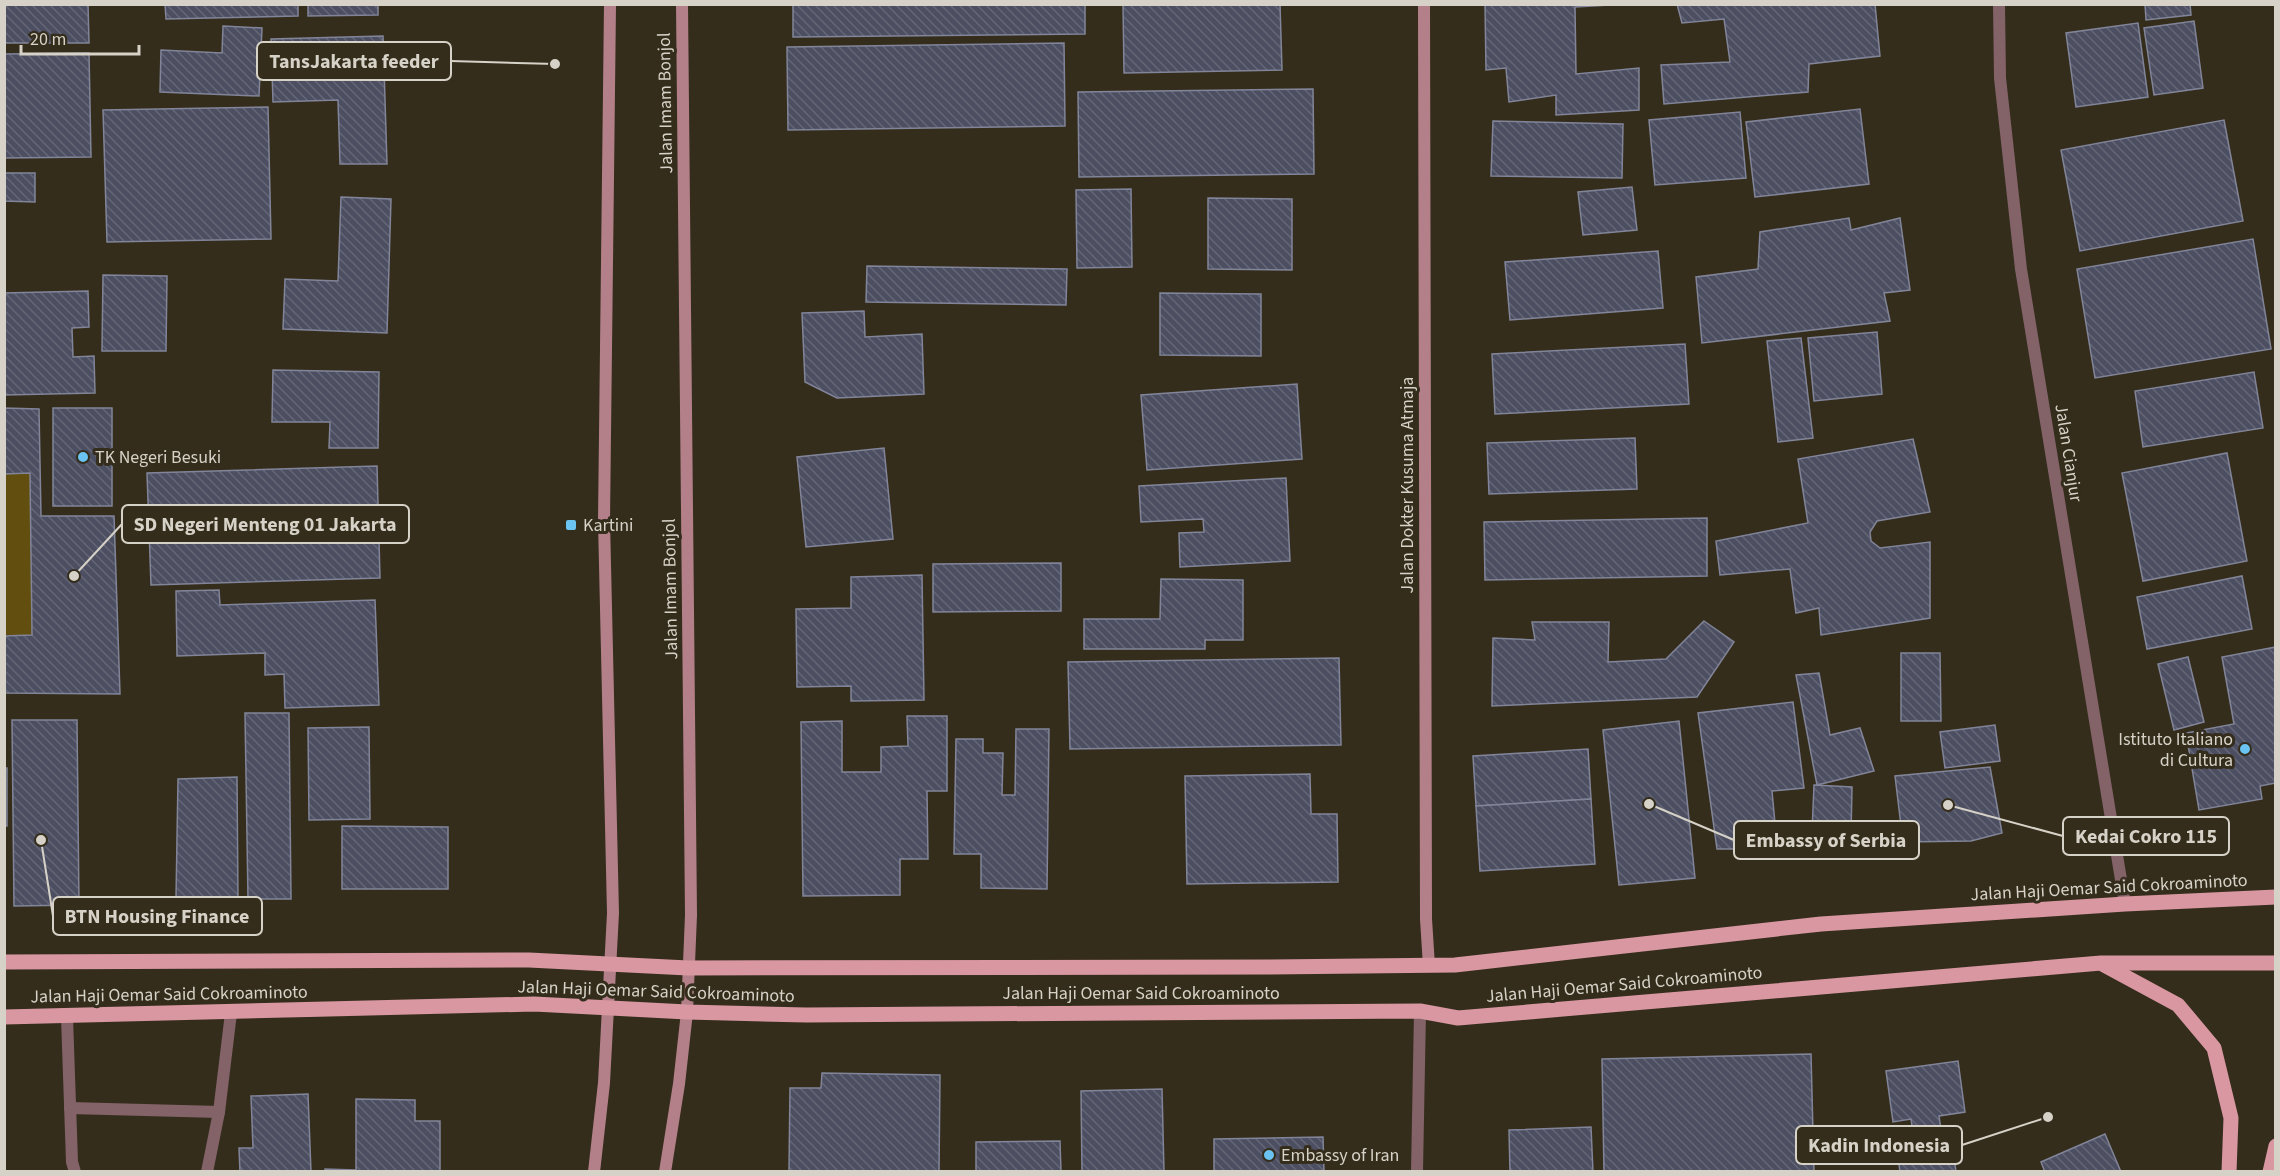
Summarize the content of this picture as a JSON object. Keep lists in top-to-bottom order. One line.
{"streets":{"main road":["Jalan Imam Bonjol","Jalan Dokter Kusuma Atmaja","Jalan Haji Oemar Said Cokroaminoto"],"street":["Jalan Cianjur"]},"crossings":[["Jalan Imam Bonjol","Jalan Haji Oemar Said Cokroaminoto"],["Jalan Cianjur","Jalan Haji Oemar Said Cokroaminoto"],["Jalan Dokter Kusuma Atmaja","Jalan Haji Oemar Said Cokroaminoto"]],"places":{"other":["TansJakarta feeder","TK Negeri Besuki","SD Negeri Menteng 01 Jakarta","Istituto Italiano di Cultura","Embassy of Serbia","Kedai Cokro 115","BTN Housing Finance","Kadin Indonesia","Embassy of Iran"],"transit":["Kartini"]},"scale_bar":"20 m"}
